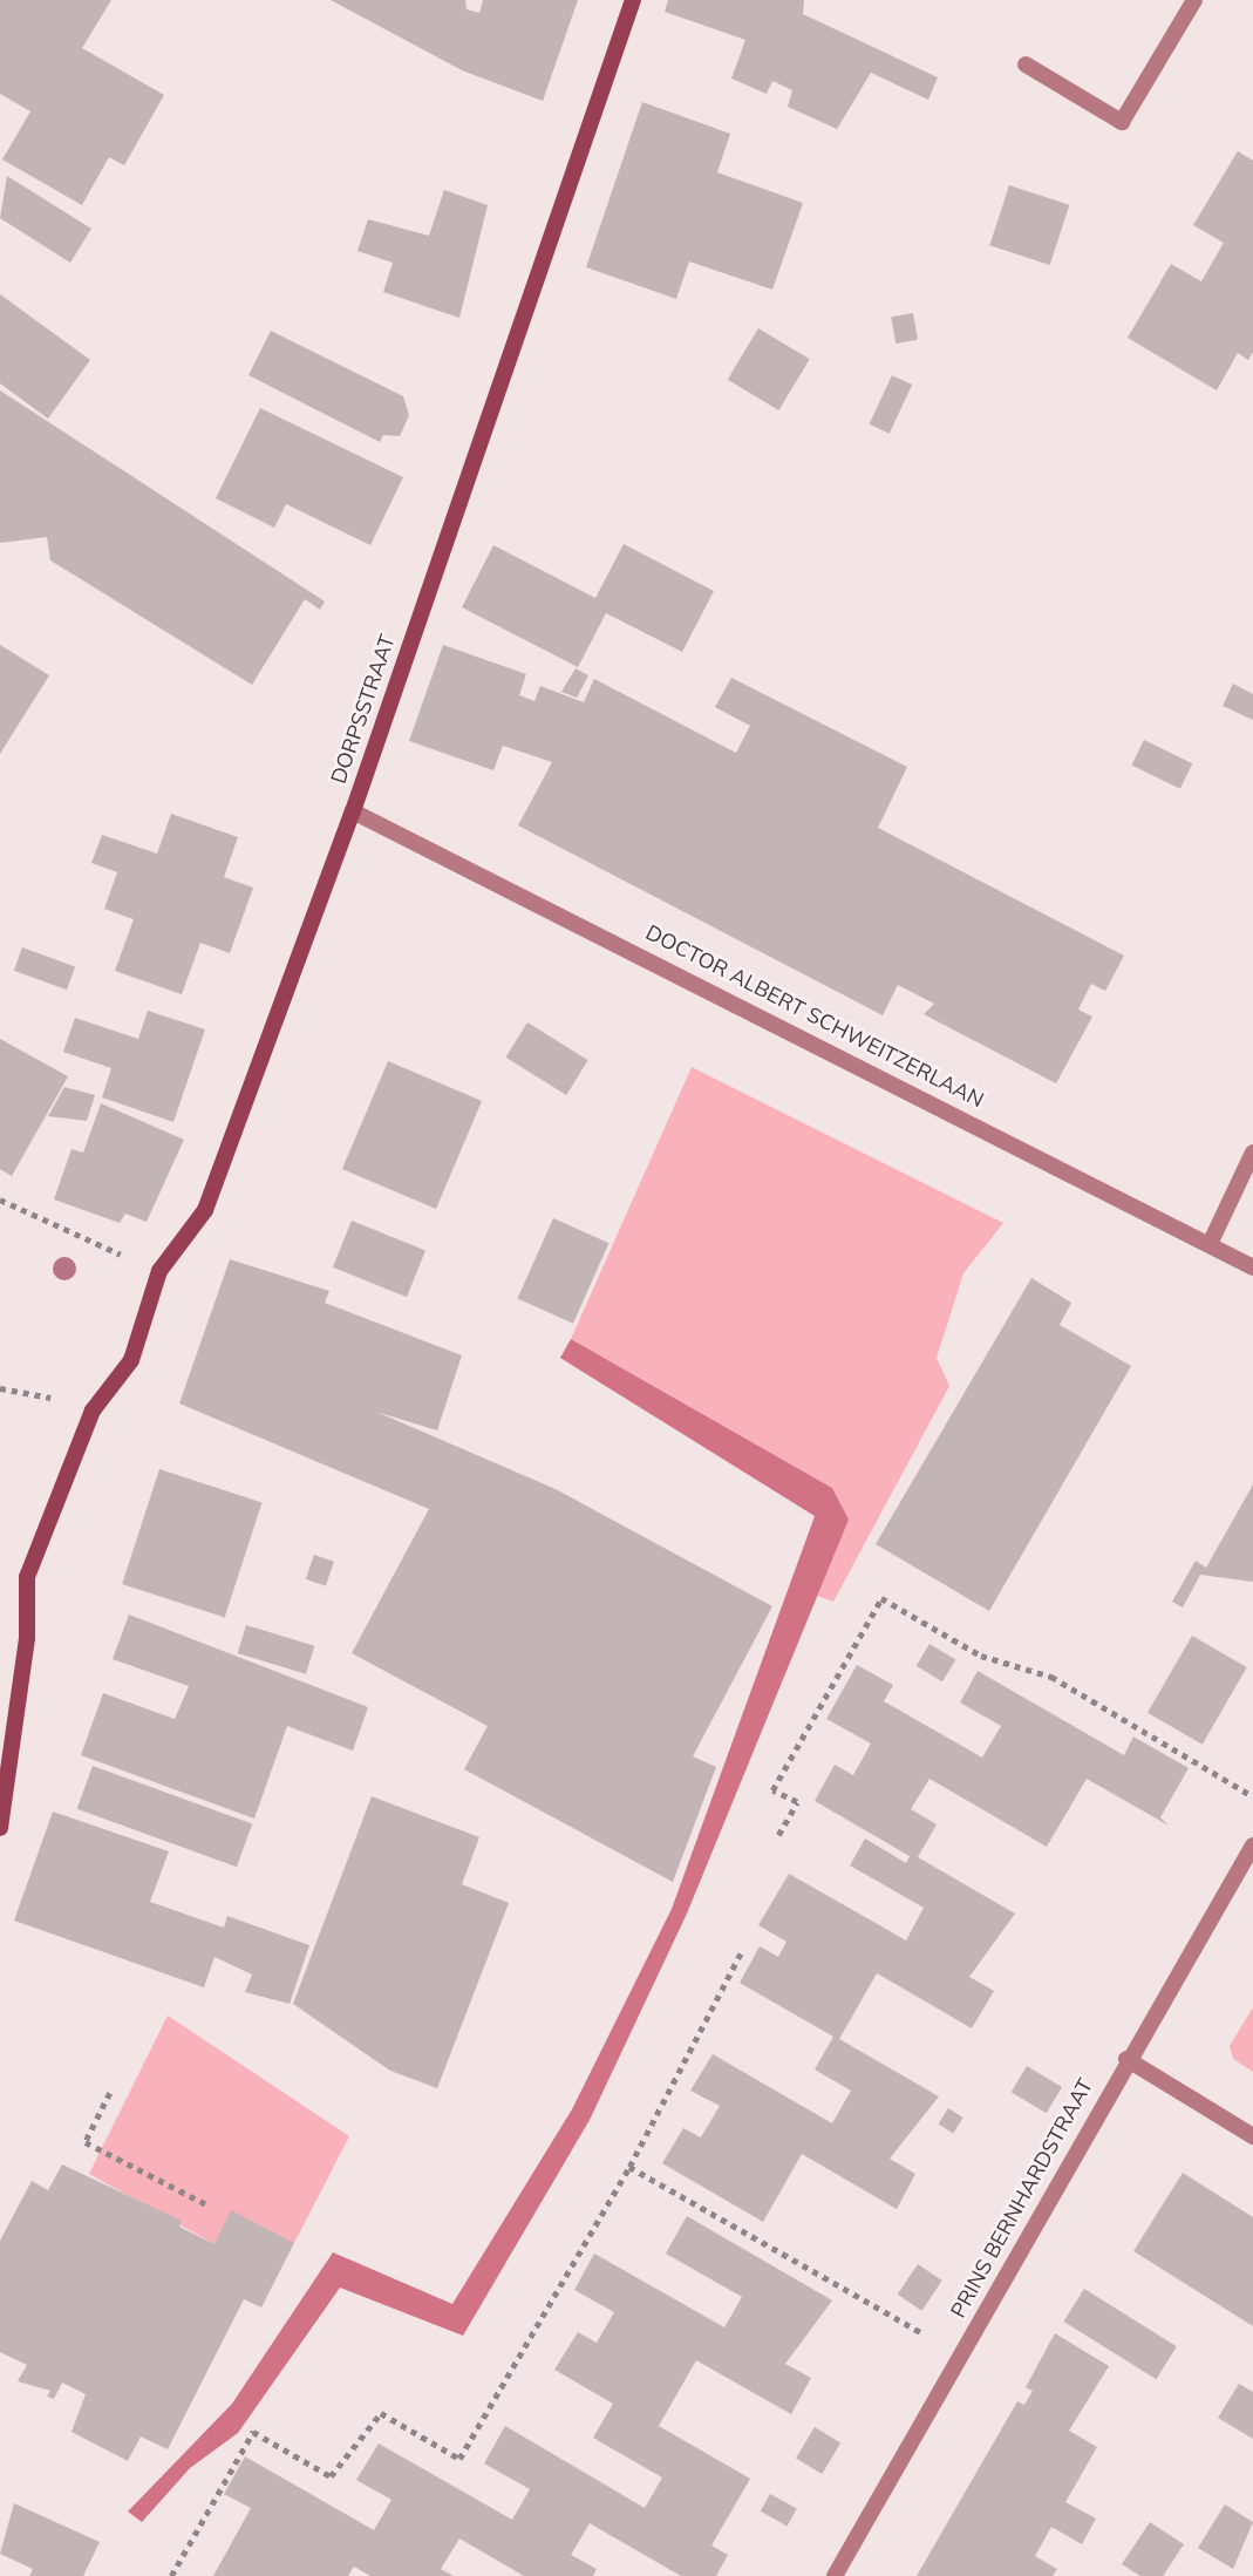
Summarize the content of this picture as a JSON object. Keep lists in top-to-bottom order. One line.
{"streets":{"street":["DORPSSTRAAT","DOCTOR ALBERT SCHWEITZERLAAN","PRINS BERNHARDSTRAAT"]},"crossings":[["DORPSSTRAAT","DOCTOR ALBERT SCHWEITZERLAAN"]]}
